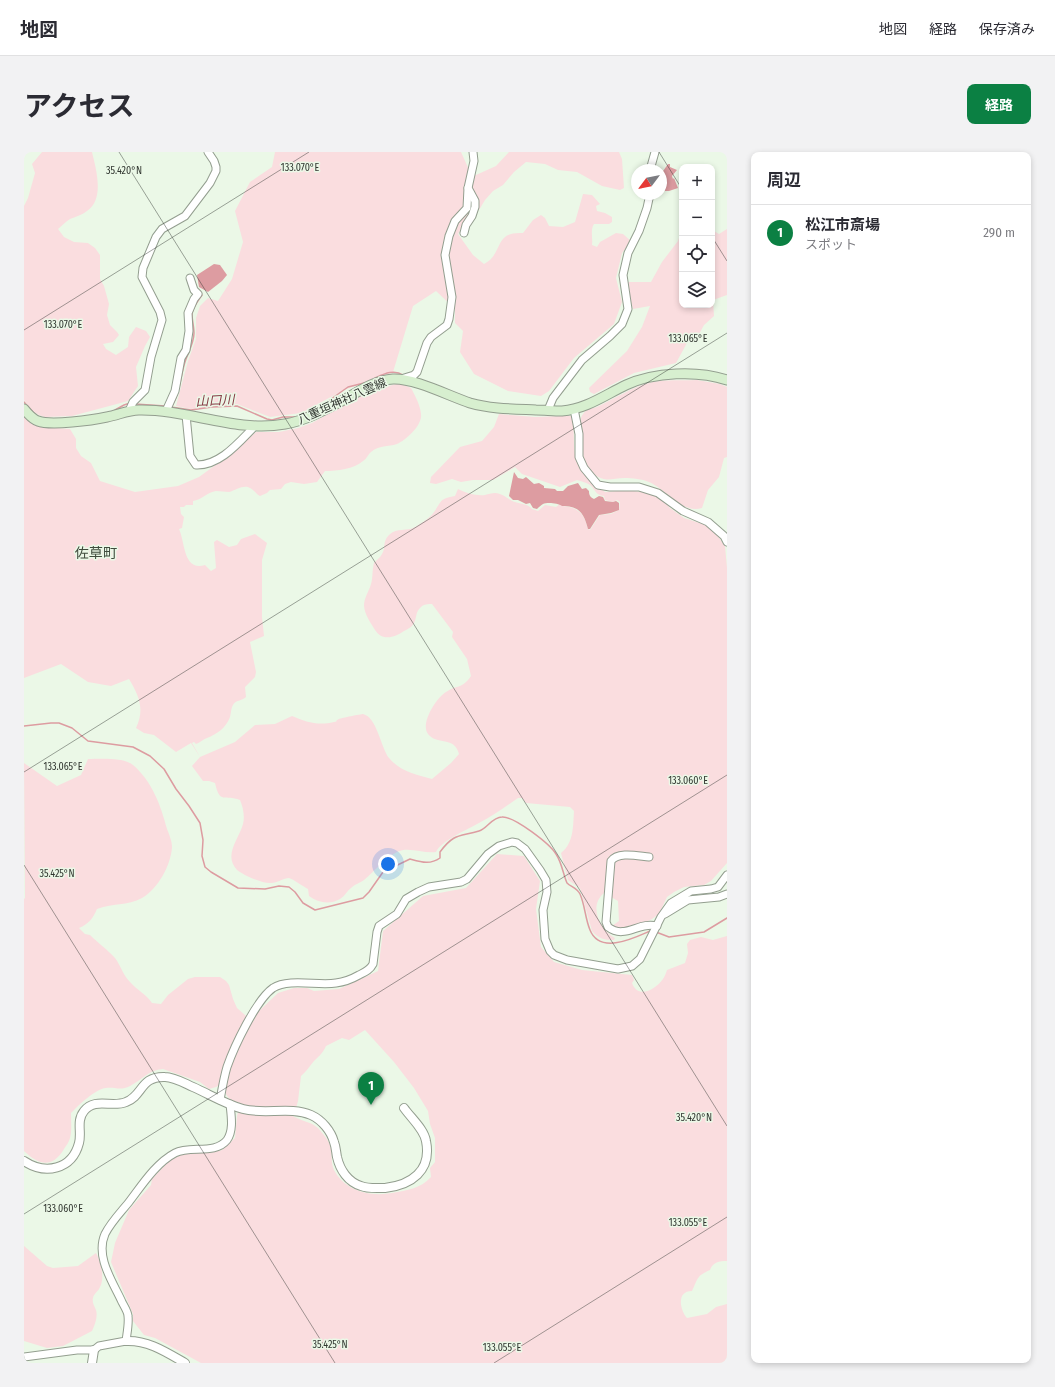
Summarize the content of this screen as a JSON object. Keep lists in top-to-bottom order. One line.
{"streets":{"main road":["八重垣神社八雲線"]},"districts":["佐草町"],"water":["山口川"],"north":"bottom left","page":{"header":"地図","nav":["地図","経路","保存済み"],"title":"アクセス","buttons":"経路","heading":"周辺","map_buttons":["+","−"],"list":[{"mark":"1","name":"松江市斎場","note":"スポット","value":"290 m"}],"pins":"1"},"coordinates":["133.070°E","35.420°N","133.065°E","133.060°E","35.425°N","133.055°E"]}
